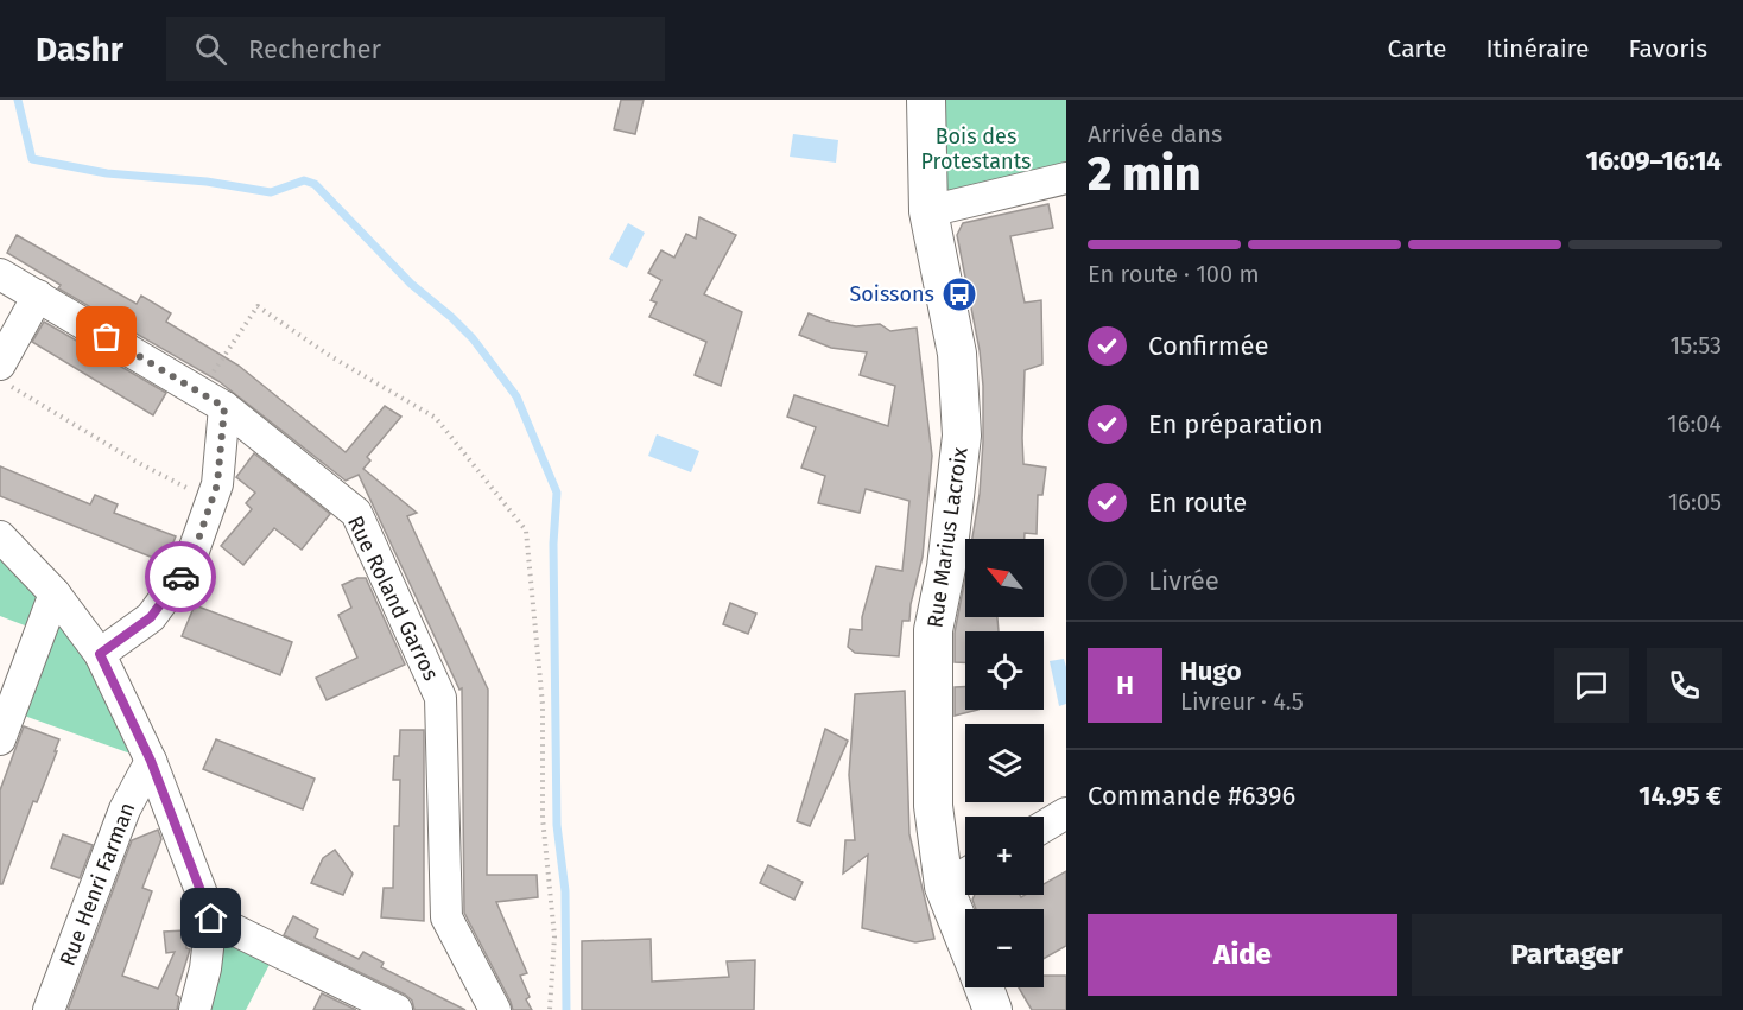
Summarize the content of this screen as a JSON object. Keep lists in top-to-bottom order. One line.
{"streets":{"main road":["Rue Marius Lacroix"],"street":["Rue Roland Garros","Rue Henri Farman"]},"parks":["Bois des Protestants"],"places":{"bus stop":["Soissons"]},"north":"top left","page":{"header":"Dashr","search":"Rechercher","nav":["Carte","Itinéraire","Favoris"],"heading":["2 min","Arrivée dans","16:09–16:14"],"panel":["Hugo","Livreur · 4.5","Commande #6396","14.95 €"],"bar":"En route · 100 m","list":[["Confirmée","15:53"],["En préparation","16:04"],["En route","16:05"],"Livrée"],"map_buttons":["+","−"],"round":"H","buttons":["Aide","Partager"]}}
